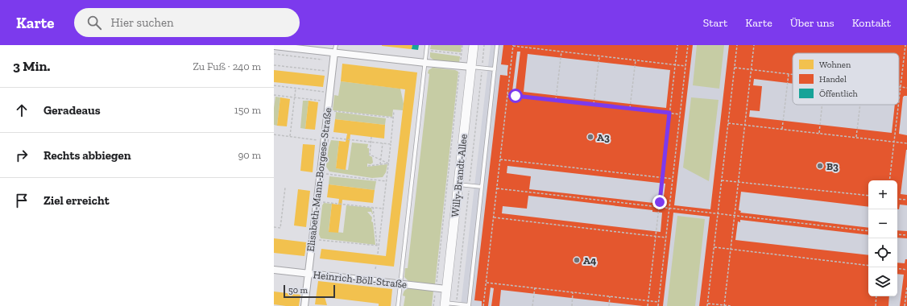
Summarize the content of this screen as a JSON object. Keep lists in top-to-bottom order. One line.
{"streets":{"main road":["Willy-Brandt-Allee"],"street":["Elisabeth-Mann-Borgese-Straße","Heinrich-Böll-Straße"]},"crossings":[["Willy-Brandt-Allee","Heinrich-Böll-Straße"],["Elisabeth-Mann-Borgese-Straße","Heinrich-Böll-Straße"]],"places":["A3","B3","A4"],"legend":["Wohnen","Handel","Öffentlich"],"scale_bar":"50 m","page":{"header":"Karte","search":"Hier suchen","nav":["Start","Karte","Über uns","Kontakt"],"heading":["3 Min.","Zu Fuß · 240 m"],"list":[["Geradeaus","150 m"],["Rechts abbiegen","90 m"],"Ziel erreicht"],"map_buttons":["+","−"],"scale":"50 m"}}
